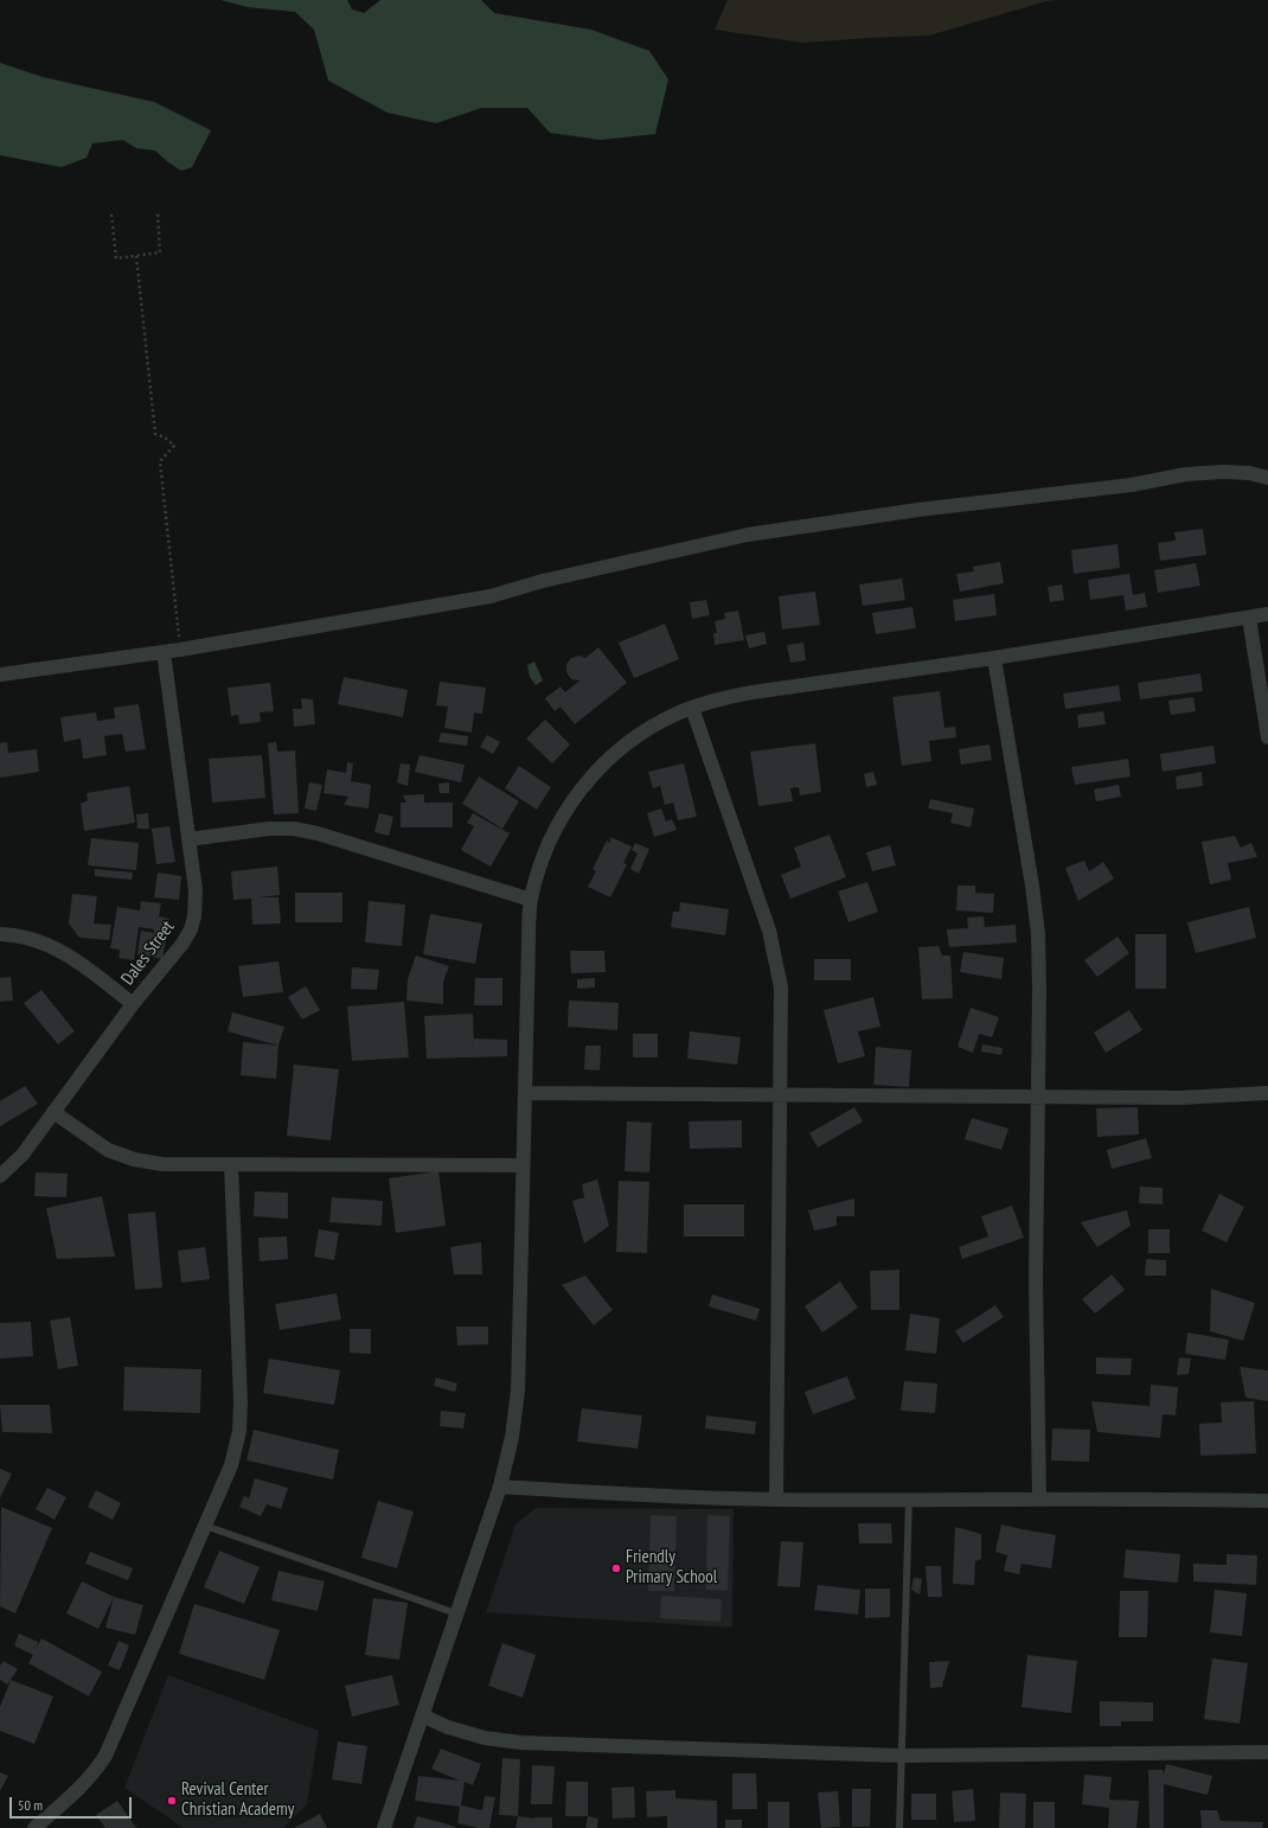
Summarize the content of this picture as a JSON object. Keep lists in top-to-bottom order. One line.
{"streets":{"street":["Dales Street"]},"places":["Friendly Primary School","Revival Center Christian Academy"],"scale_bar":"50 m"}
